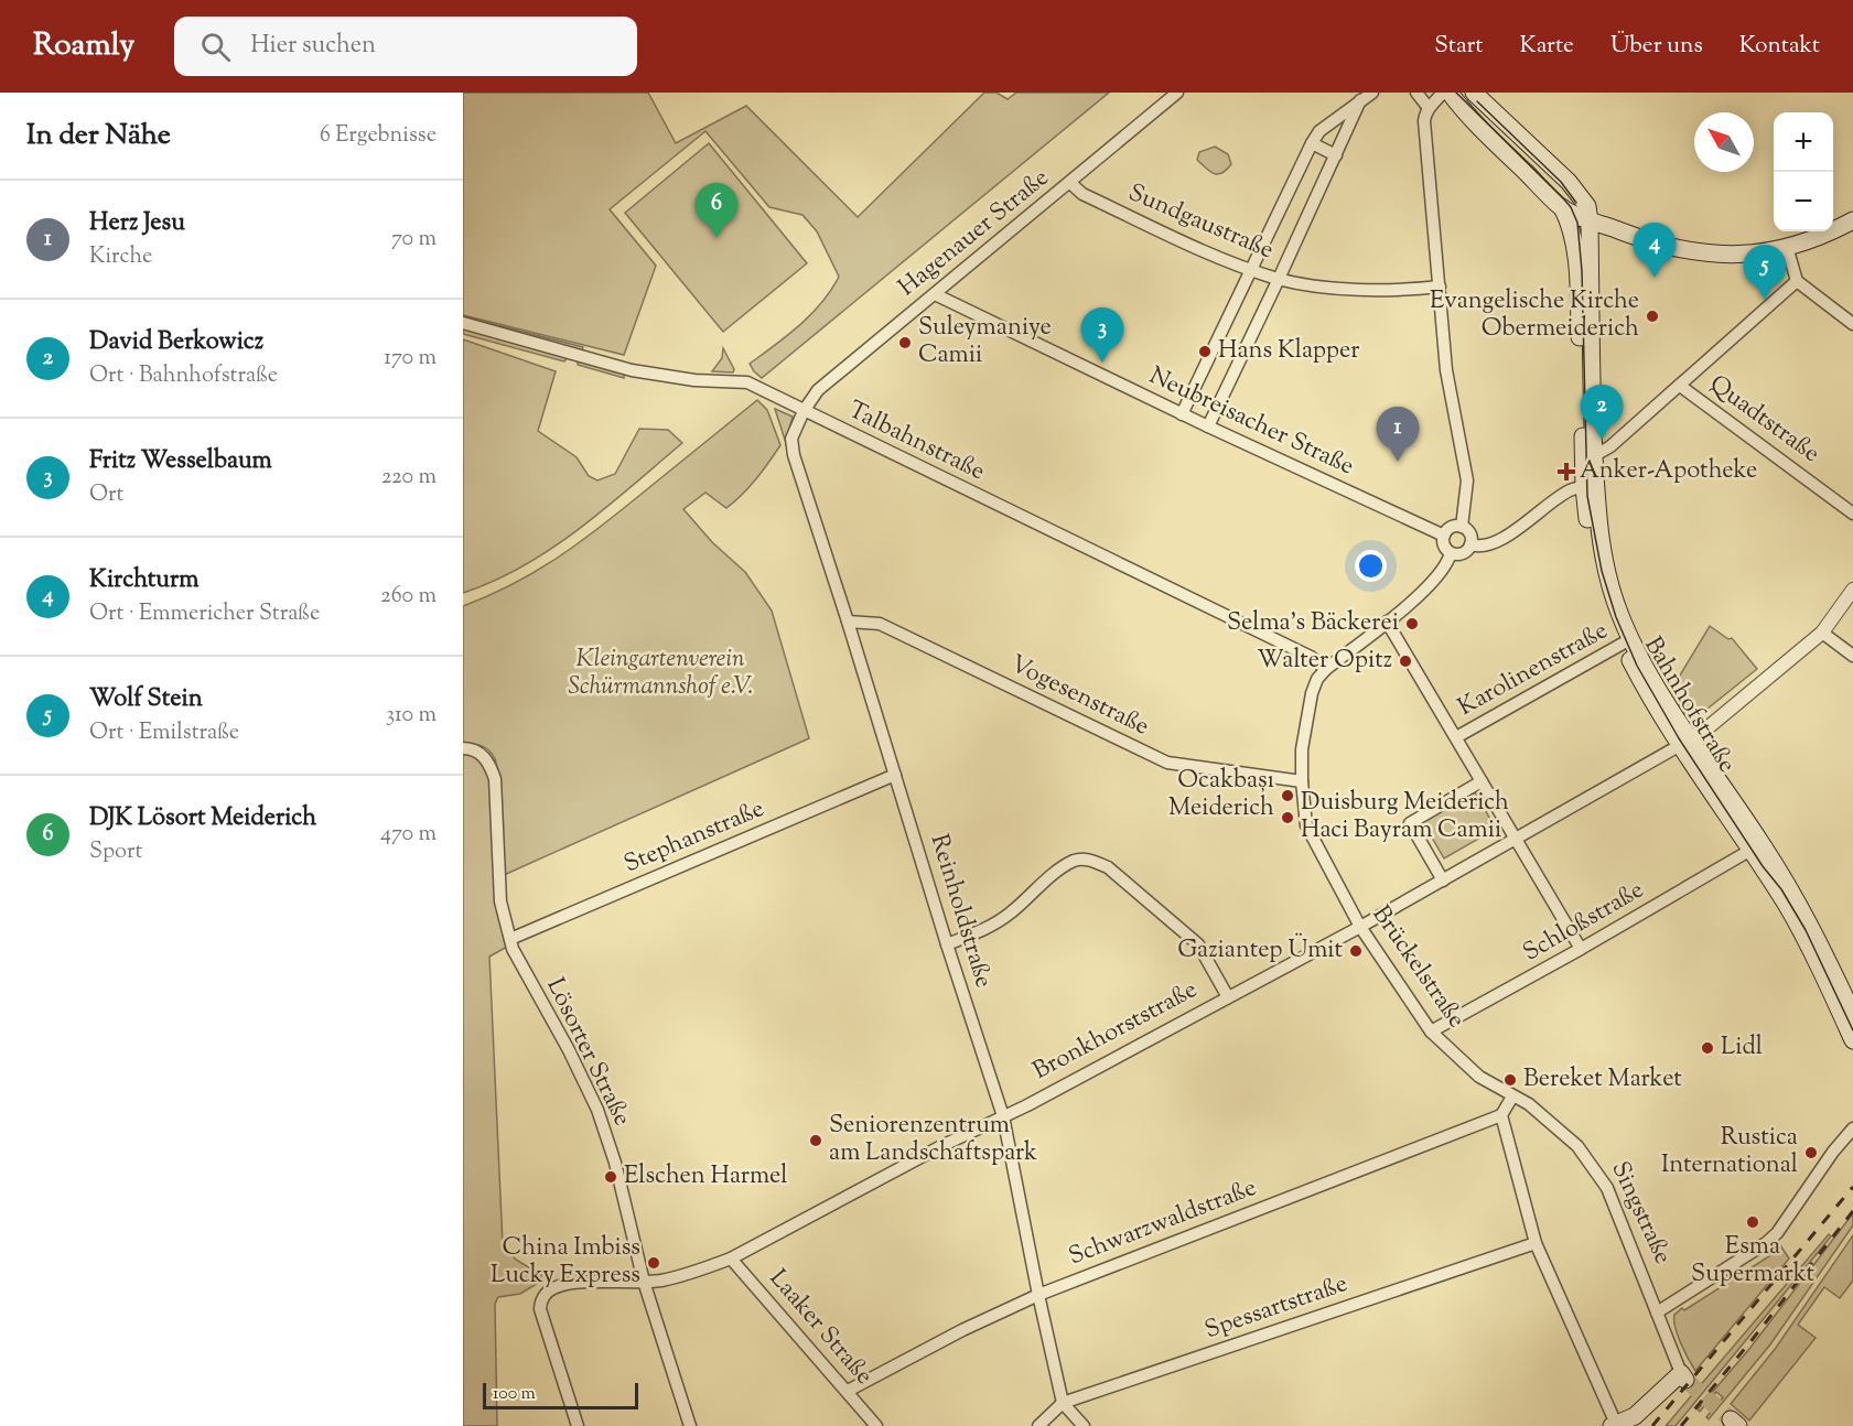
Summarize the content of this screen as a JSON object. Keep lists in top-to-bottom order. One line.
{"streets":{"main road":["Bahnhofstraße"],"street":["Sundgaustraße","Hagenauer Straße","Quadtstraße","Neubreisacher Straße","Talbahnstraße","Karolinenstraße","Vogesenstraße","Stephanstraße","Reinholdstraße","Schloßstraße","Brückelstraße","Bronkhorststraße","Lösorter Straße","Singstraße","Schwarzwaldstraße","Spessartstraße","Laaker Straße"]},"crossings":[["Sundgaustraße","Hagenauer Straße"],["Hagenauer Straße","Neubreisacher Straße"],["Hagenauer Straße","Talbahnstraße"],["Hagenauer Straße","Reinholdstraße"],["Neubreisacher Straße","Brückelstraße"],["Talbahnstraße","Reinholdstraße"],["Talbahnstraße","Brückelstraße"],["Karolinenstraße","Bahnhofstraße"],["Vogesenstraße","Reinholdstraße"],["Vogesenstraße","Brückelstraße"],["Bahnhofstraße","Schloßstraße"],["Bahnhofstraße","Bronkhorststraße"],["Stephanstraße","Reinholdstraße"],["Stephanstraße","Lösorter Straße"],["Reinholdstraße","Bronkhorststraße"],["Reinholdstraße","Schwarzwaldstraße"],["Reinholdstraße","Spessartstraße"],["Schloßstraße","Brückelstraße"],["Brückelstraße","Bronkhorststraße"],["Brückelstraße","Singstraße"],["Bronkhorststraße","Lösorter Straße"],["Bronkhorststraße","Laaker Straße"],["Schwarzwaldstraße","Laaker Straße"]],"parks":["Kleingartenverein Schürmannshof e.V."],"places":{"other":["Evangelische Kirche Obermeiderich","Suleymaniye Camii","Hans Klapper","Selma's Bäckerei","Walter Opitz","Ocakbaşı Meiderich","Duisburg Meiderich Haci Bayram Camii","Gaziantep Ümit","Lidl","Bereket Market","Seniorenzentrum am Landschaftspark","Rustica International","Elschen Harmel","Esma Supermarkt","China Imbiss Lucky Express"],"health":["Anker-Apotheke"]},"scale_bar":"100 m","north":"top left","page":{"header":"Roamly","search":"Hier suchen","nav":["Start","Karte","Über uns","Kontakt"],"heading":["In der Nähe","6 Ergebnisse"],"map_buttons":["+","−"],"list":[{"mark":"1","name":"Herz Jesu","note":"Kirche","value":"70 m"},{"mark":"2","name":"David Berkowicz","note":"Ort · Bahnhofstraße","value":"170 m"},{"mark":"3","name":"Fritz Wesselbaum","note":"Ort","value":"220 m"},{"mark":"4","name":"Kirchturm","note":"Ort · Emmericher Straße","value":"260 m"},{"mark":"5","name":"Wolf Stein","note":"Ort · Emilstraße","value":"310 m"},{"mark":"6","name":"DJK Lösort Meiderich","note":"Sport","value":"470 m"}],"pins":["6","4","5","3","2","1"],"scale":"100 m"}}
